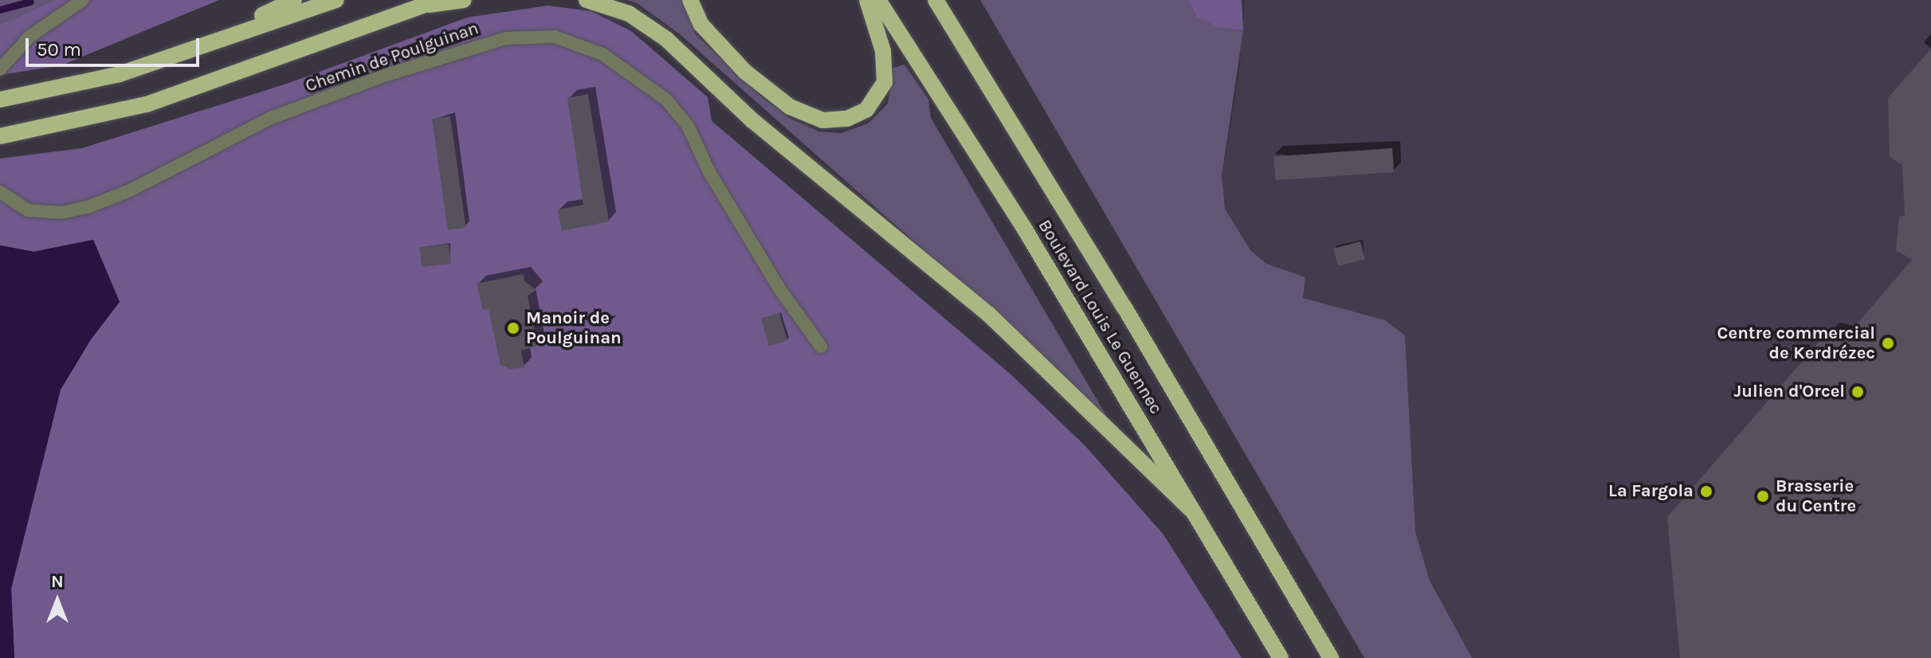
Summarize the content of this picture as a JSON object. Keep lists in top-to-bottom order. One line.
{"streets":{"main road":["Boulevard Louis Le Guennec"],"street":["Chemin de Poulguinan"]},"places":["Manoir de Poulguinan","Centre commercial de Kerdrézec","Julien d'Orcel","La Fargola","Brasserie du Centre"],"scale_bar":"50 m","north":"top"}
